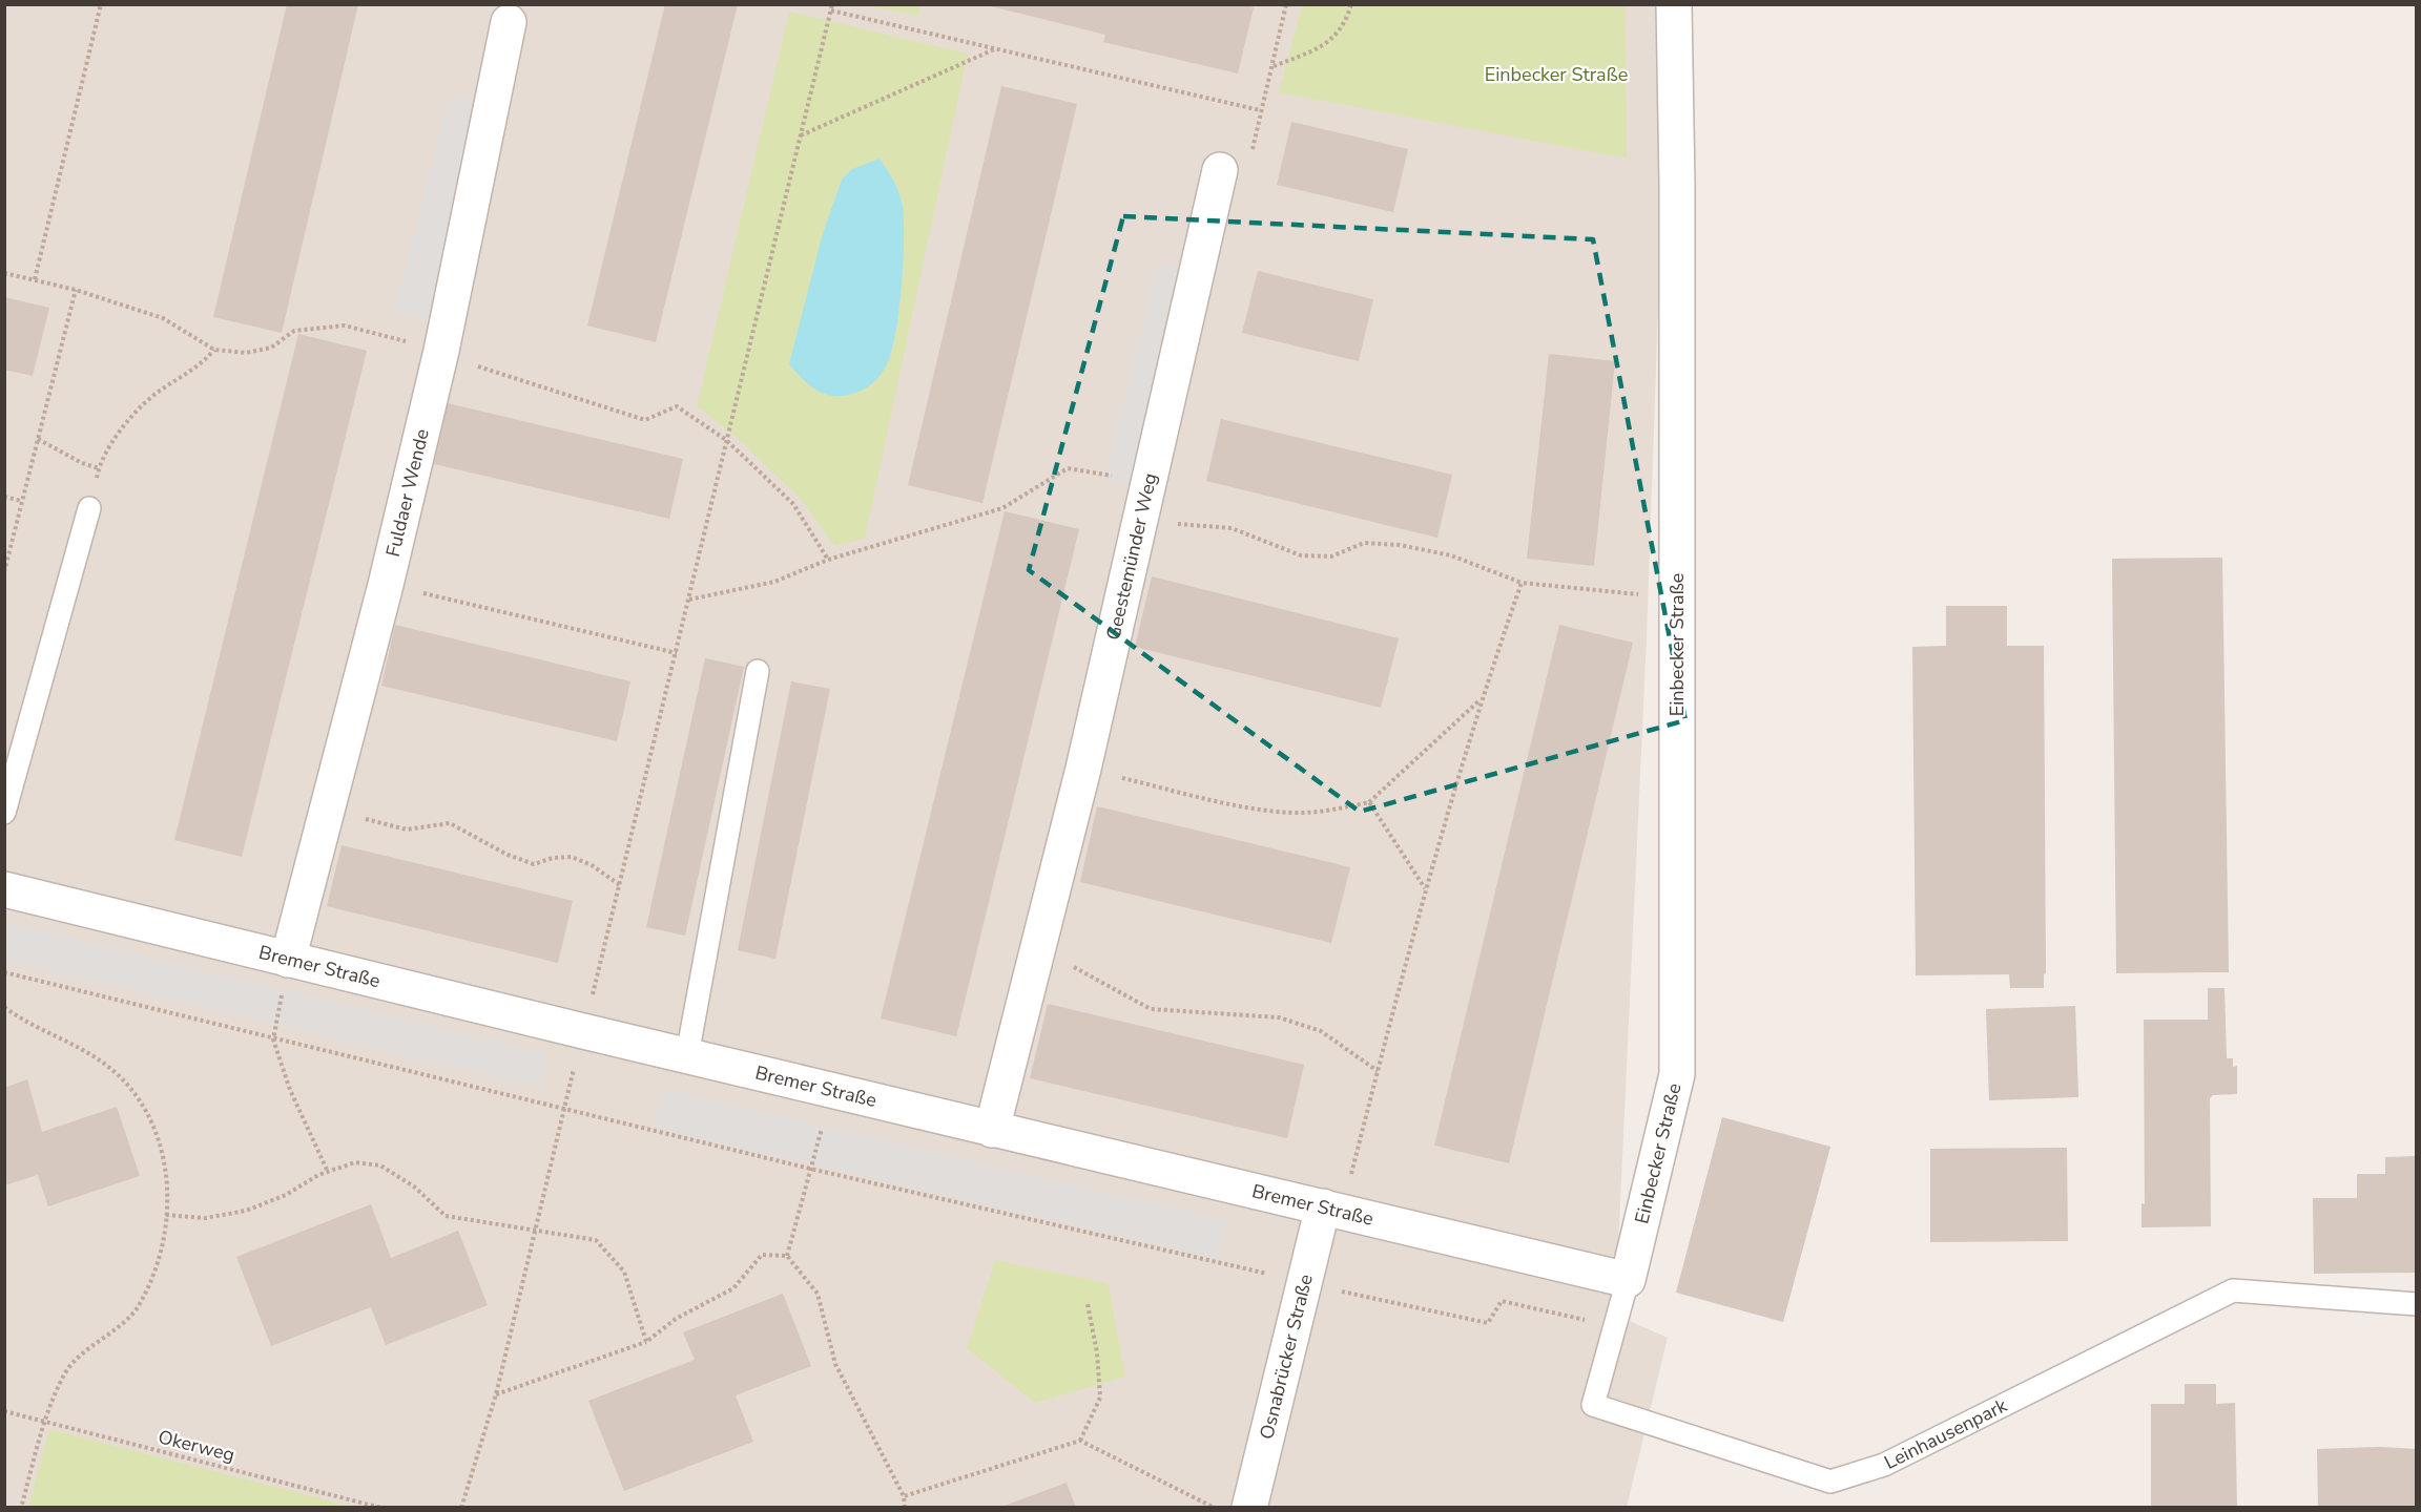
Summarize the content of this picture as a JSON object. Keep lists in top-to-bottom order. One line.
{"streets":{"street":["Fuldaer Wende","Geestemünder Weg","Einbecker Straße","Bremer Straße","Osnabrücker Straße"],"lane":["Leinhausenpark"],"path":["Okerweg"]},"crossings":[["Fuldaer Wende","Bremer Straße"],["Geestemünder Weg","Bremer Straße"],["Einbecker Straße","Bremer Straße"],["Einbecker Straße","Leinhausenpark"],["Bremer Straße","Osnabrücker Straße"],["Bremer Straße","Leinhausenpark"]],"parks":["Einbecker Straße"]}
